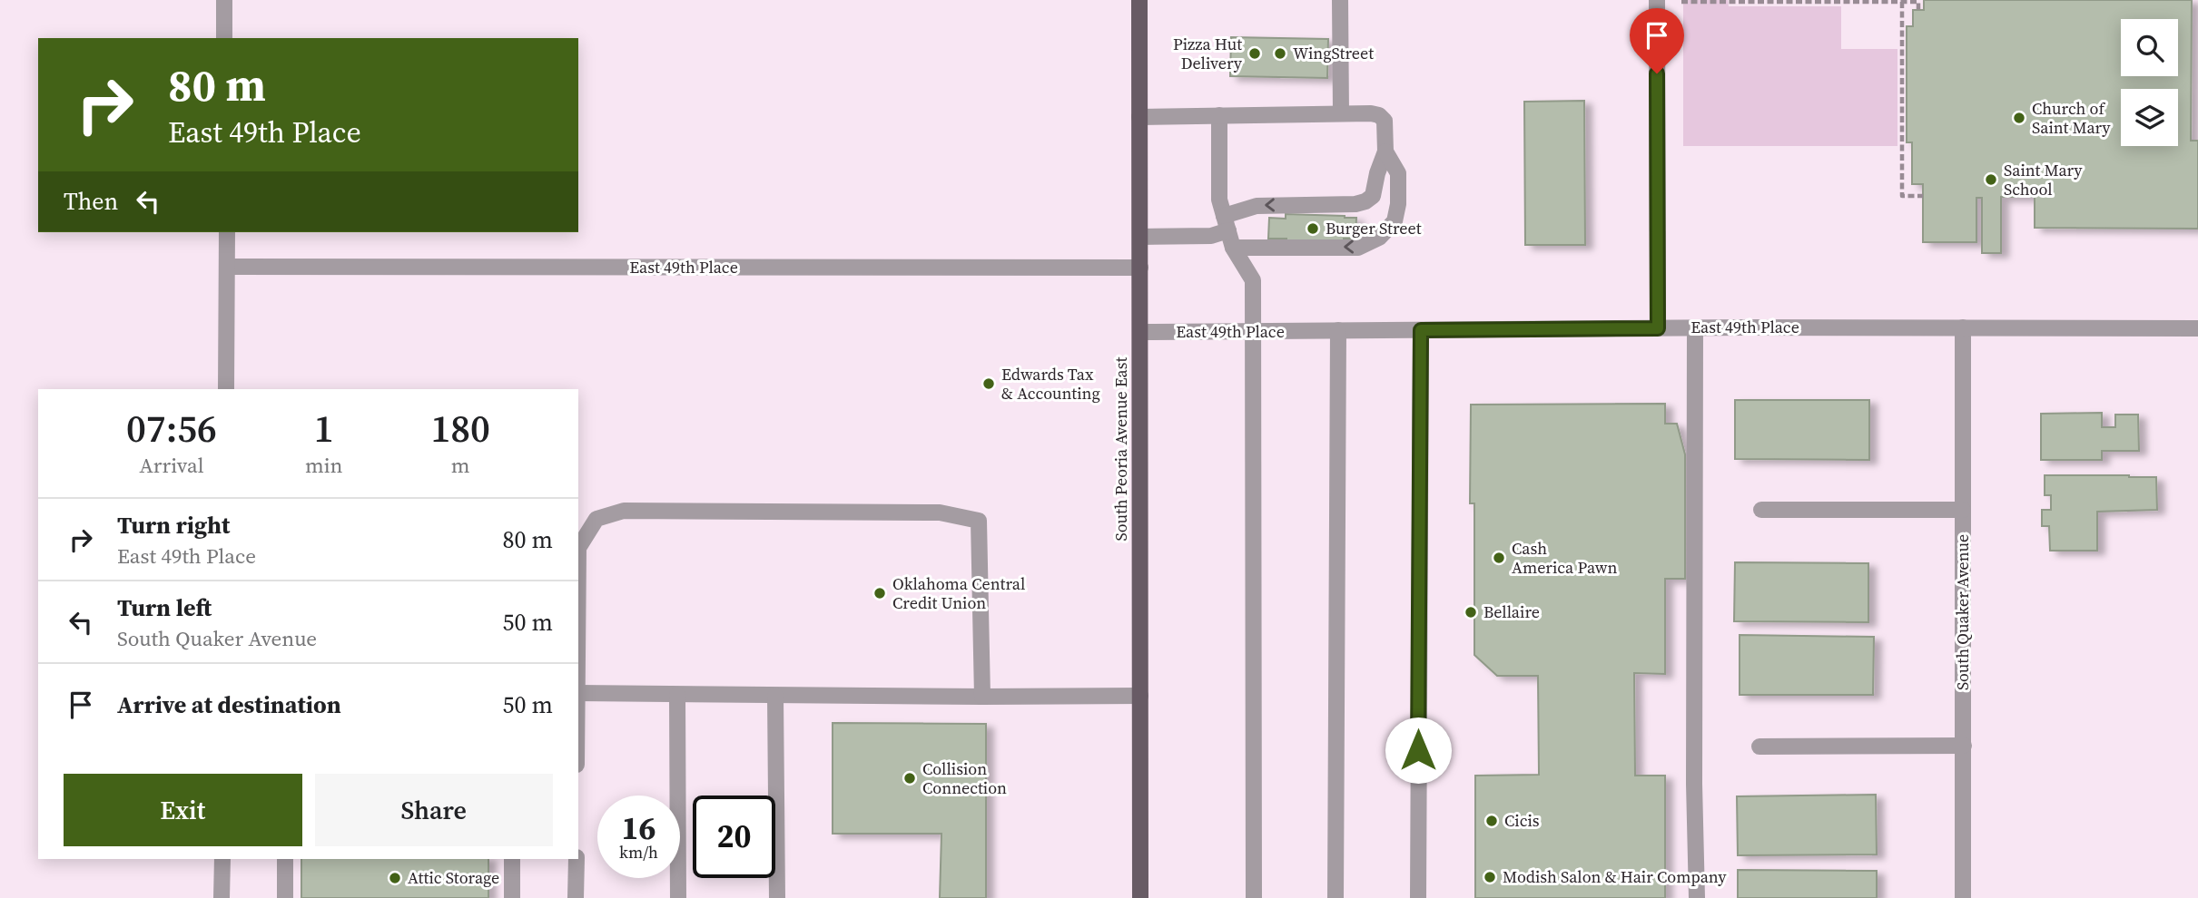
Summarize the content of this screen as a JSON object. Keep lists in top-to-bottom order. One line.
{"streets":{"main road":["South Peoria Avenue East"],"street":["East 49th Place","South Quaker Avenue"]},"crossings":[["East 49th Place","South Peoria Avenue East"],["East 49th Place","South Quaker Avenue"]],"places":["Pizza Hut Delivery","WingStreet","Church of Saint Mary","Saint Mary School","Burger Street","Edwards Tax & Accounting","Cash America Pawn","Oklahoma Central Credit Union","Bellaire","Collision Connection","Cicis","Modish Salon & Hair Company","Attic Storage"],"page":{"turn":["80 m","East 49th Place"],"then":"Then","eta":["07:56","Arrival","1","min","180","m"],"list":[{"name":"Turn right","note":"East 49th Place","value":"80 m"},{"name":"Turn left","note":"South Quaker Avenue","value":"50 m"},{"name":"Arrive at destination","value":"50 m"}],"buttons":["Exit","Share"],"speed":"16 km/h","limit":"20"}}
